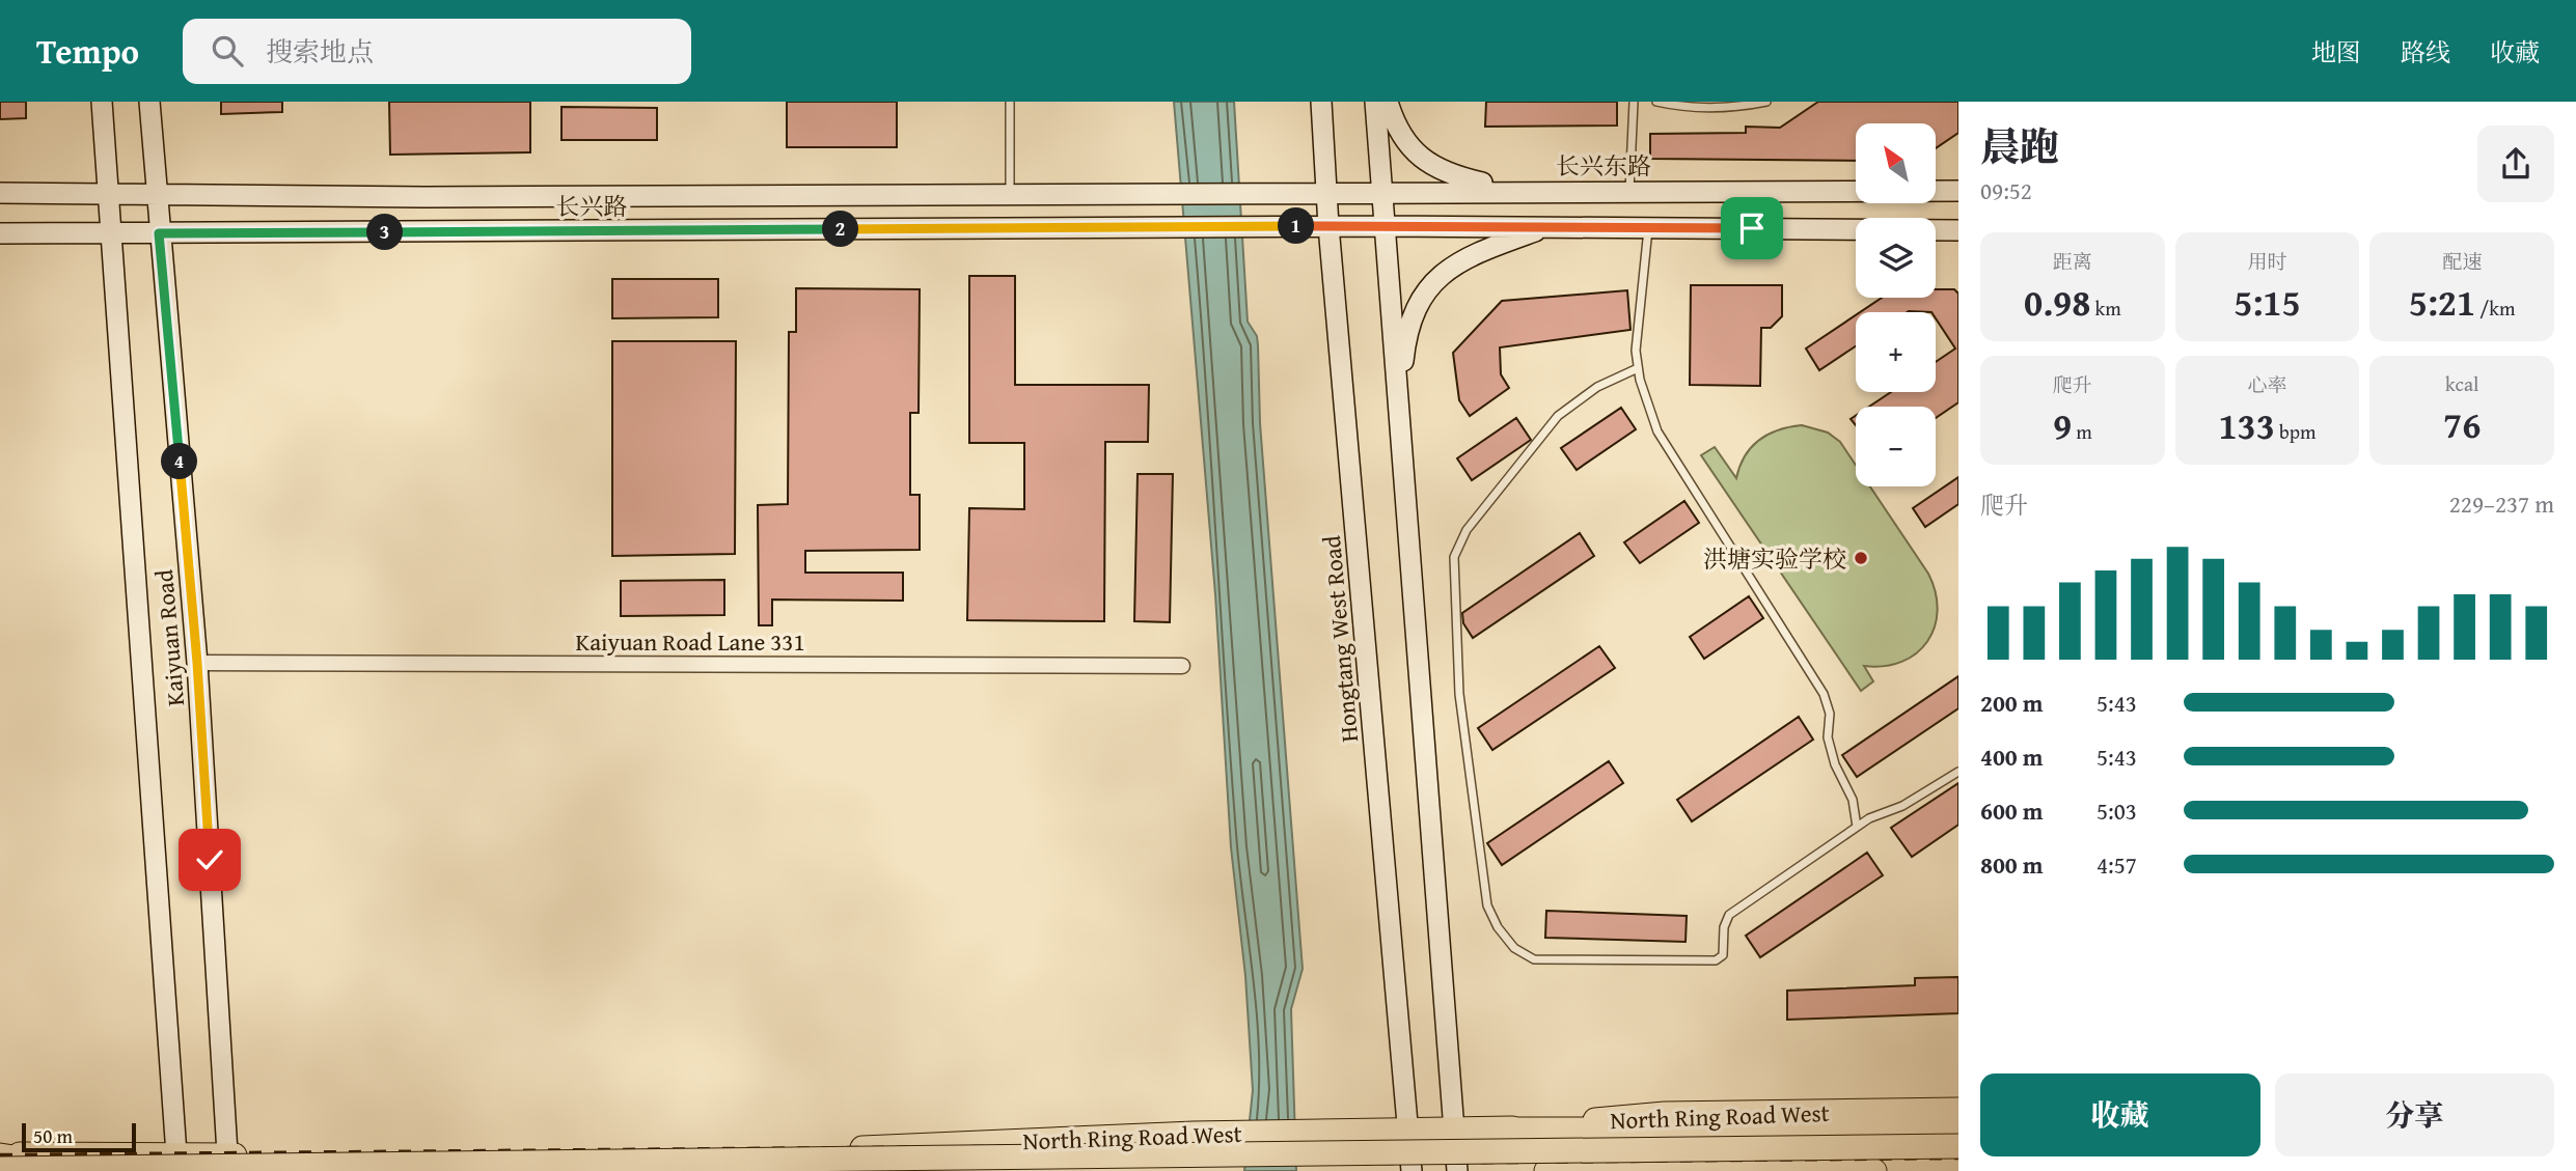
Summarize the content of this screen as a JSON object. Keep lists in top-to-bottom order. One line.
{"streets":{"main road":["长兴东路","长兴路","Kaiyuan Road","Hongtang West Road","North Ring Road West"],"street":["Kaiyuan Road Lane 331"]},"crossings":[["长兴东路","长兴路"],["长兴东路","Hongtang West Road"],["长兴路","Kaiyuan Road"],["长兴路","Hongtang West Road"],["Kaiyuan Road","Kaiyuan Road Lane 331"],["Kaiyuan Road","North Ring Road West"],["Hongtang West Road","North Ring Road West"]],"places":["洪塘实验学校"],"scale_bar":"50 m","north":"top left","page":{"header":"Tempo","search":"搜索地点","nav":["地图","路线","收藏"],"heading":["晨跑","09:52"],"map_buttons":["+","−"],"pins":["1","2","3","4"],"stats":[["距离","0.98 km"],["用时","5:15"],["配速","5:21 /km"],["爬升","9 m"],["心率","133 bpm"],["kcal","76"]],"chart":["爬升","229–237 m"],"list":[{"name":"200 m","note":"5:43"},{"name":"400 m","note":"5:43"},{"name":"600 m","note":"5:03"},{"name":"800 m","note":"4:57"}],"buttons":["收藏","分享"],"scale":"50 m"}}
